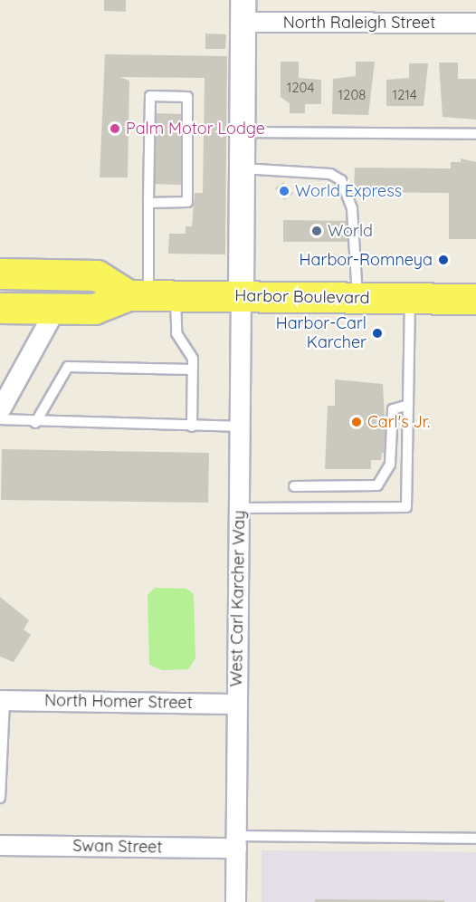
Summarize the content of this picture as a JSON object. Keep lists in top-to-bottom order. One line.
{"streets":{"main road":["Harbor Boulevard"],"street":["North Raleigh Street","West Carl Karcher Way","North Homer Street","Swan Street"]},"crossings":[["Harbor Boulevard","West Carl Karcher Way"],["West Carl Karcher Way","North Homer Street"],["West Carl Karcher Way","Swan Street"]],"places":["Palm Motor Lodge","World Express","World","Harbor-Romneya","Harbor-Carl Karcher","Carl's Jr."],"house_numbers":["1204","1208","1214"]}
